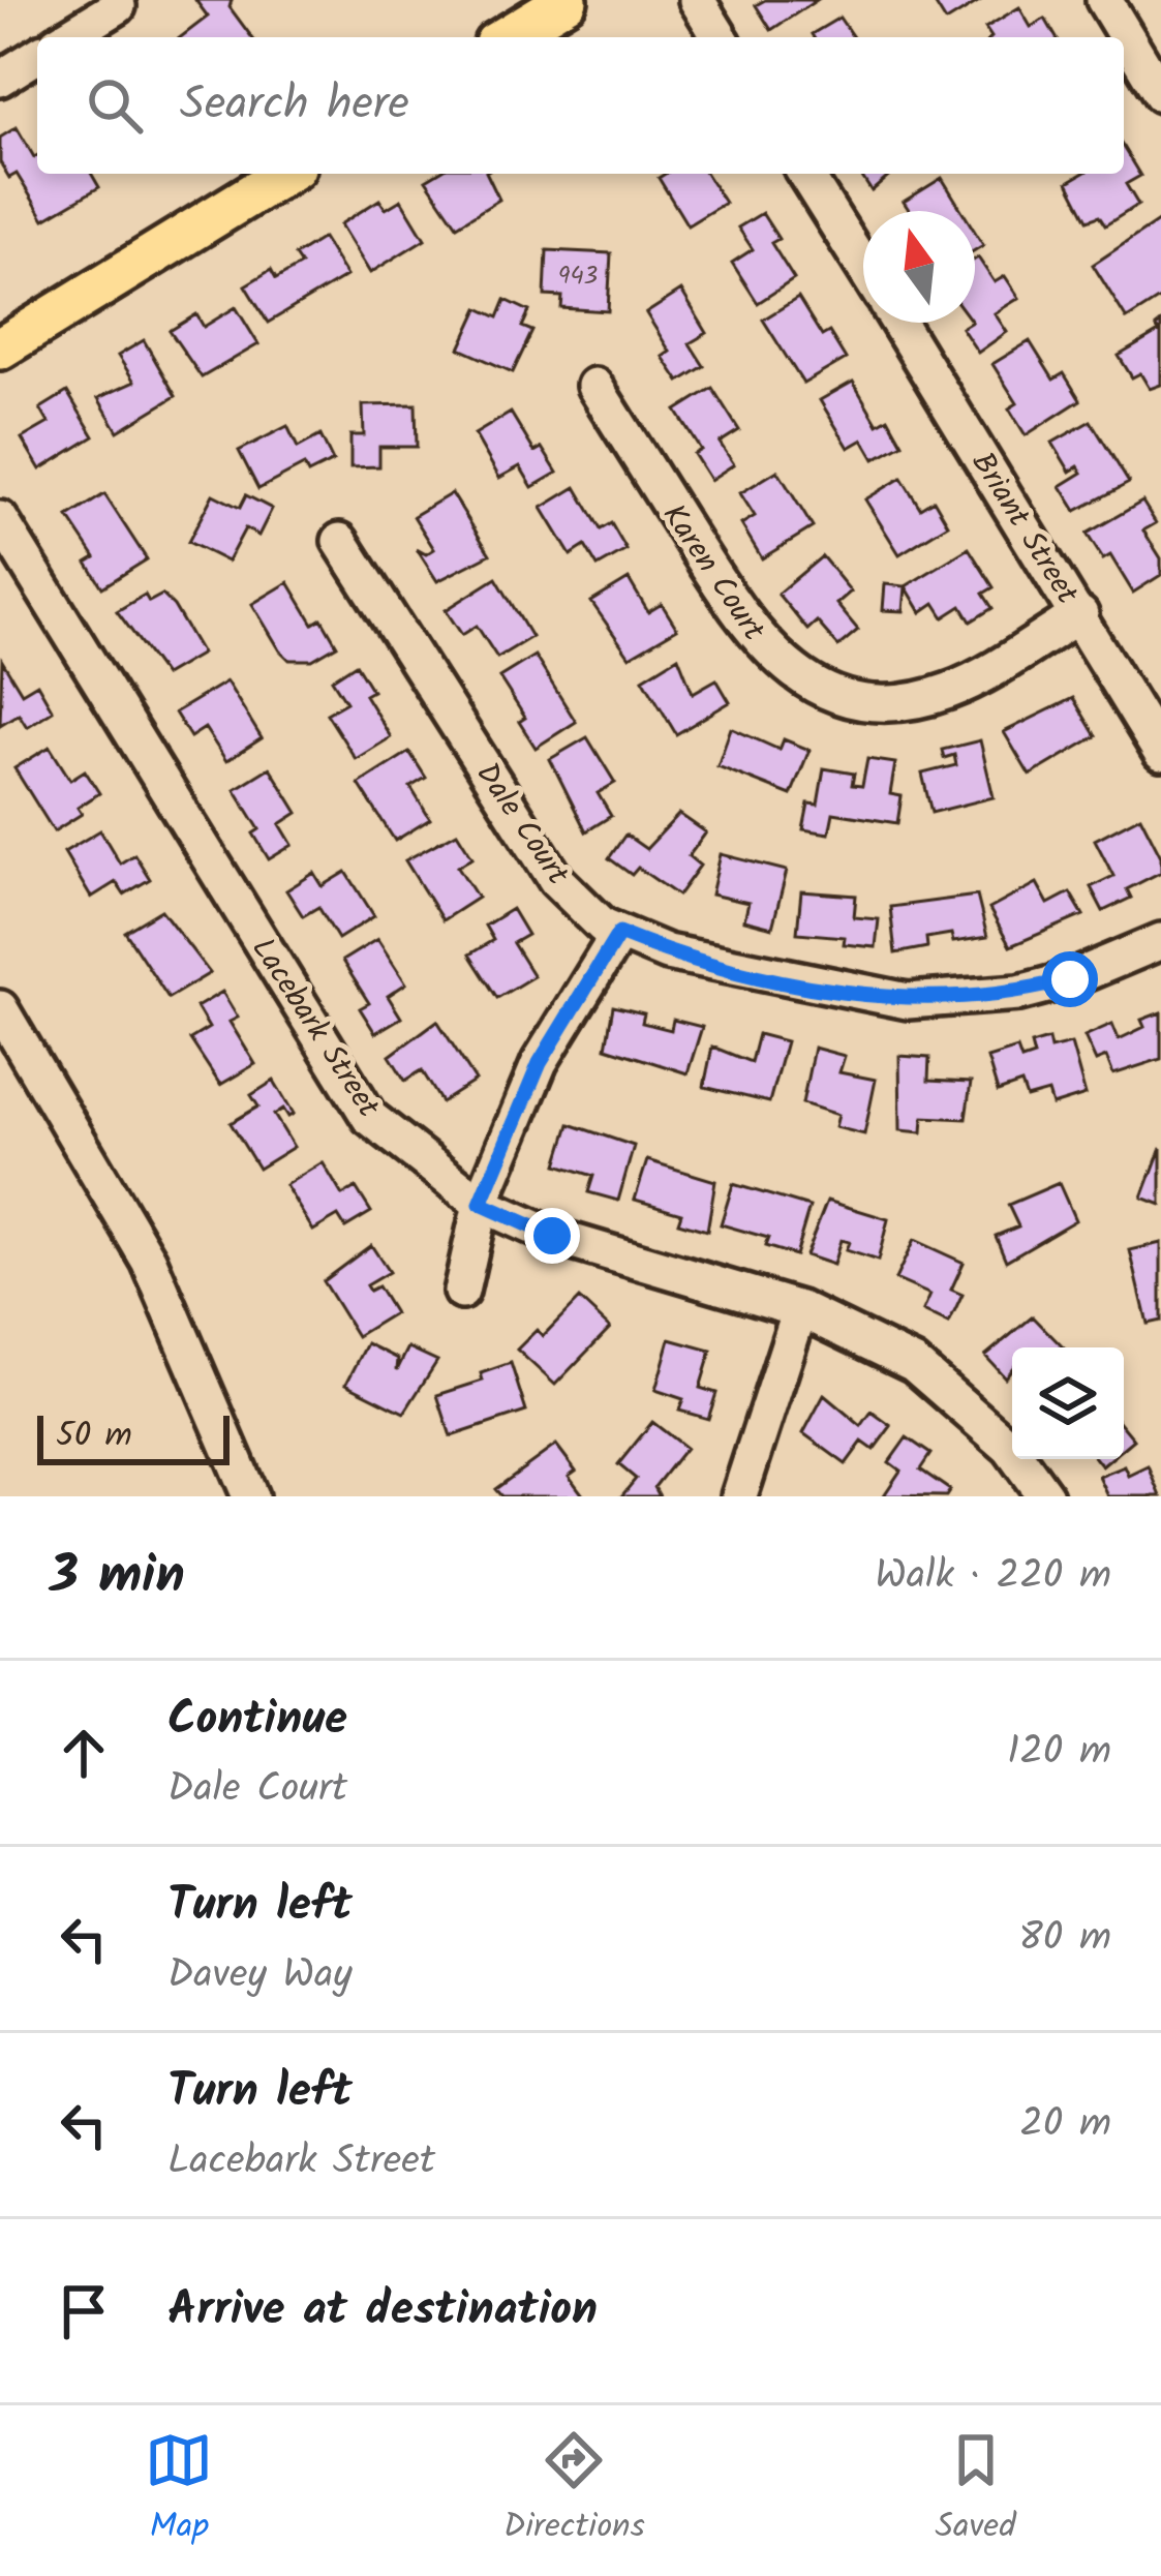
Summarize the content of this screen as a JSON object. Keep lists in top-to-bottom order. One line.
{"streets":{"street":["Briant Street","Karen Court","Dale Court","Lacebark Street"]},"crossings":[["Briant Street","Karen Court"]],"house_numbers":["943"],"scale_bar":"50 m","north":"top","page":{"search":"Search here","scale":"50 m","heading":["3 min","Walk · 220 m"],"list":[["Continue","Dale Court","120 m"],["Turn left","Davey Way","80 m"],["Turn left","Lacebark Street","20 m"],"Arrive at destination"],"nav":["Map","Directions","Saved"]}}
